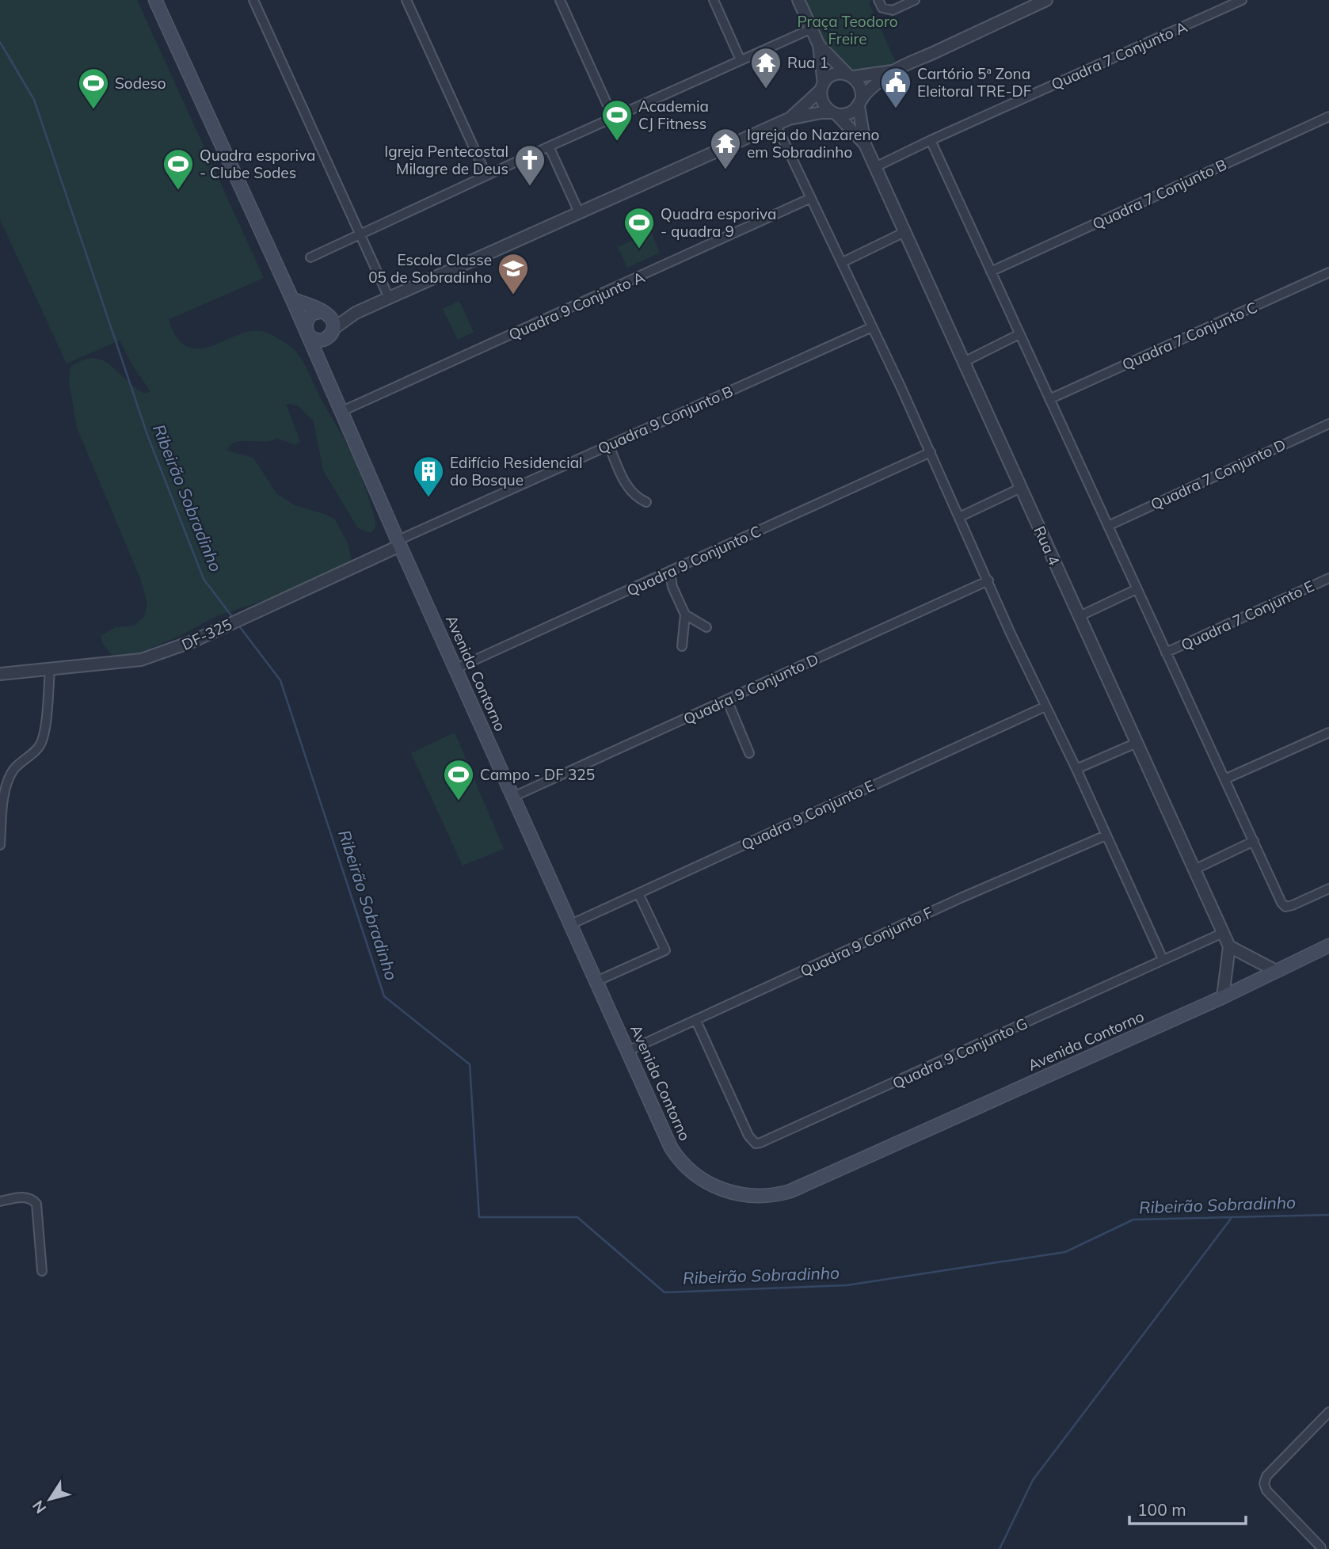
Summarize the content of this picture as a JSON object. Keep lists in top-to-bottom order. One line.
{"streets":{"main road":["Avenida Contorno"],"street":["Quadra 7 Conjunto A","Quadra 7 Conjunto B","Quadra 9 Conjunto A","Quadra 7 Conjunto C","Quadra 9 Conjunto B","Quadra 7 Conjunto D","Rua 4","Quadra 9 Conjunto C","Quadra 7 Conjunto E","DF-325","Quadra 9 Conjunto D","Quadra 9 Conjunto E","Quadra 9 Conjunto F","Quadra 9 Conjunto G"]},"crossings":[["Quadra 7 Conjunto A","Rua 4"],["Quadra 9 Conjunto A","Avenida Contorno"],["Quadra 9 Conjunto B","DF-325"],["Quadra 9 Conjunto B","Avenida Contorno"],["Rua 4","Quadra 9 Conjunto G"],["Quadra 9 Conjunto C","Avenida Contorno"],["DF-325","Avenida Contorno"],["Avenida Contorno","Quadra 9 Conjunto D"],["Avenida Contorno","Quadra 9 Conjunto E"],["Avenida Contorno","Quadra 9 Conjunto F"],["Quadra 9 Conjunto F","Quadra 9 Conjunto G"]],"water":["Ribeirão Sobradinho"],"parks":["Praça Teodoro Freire"],"places":{"temple":["Rua 1","Igreja do Nazareno em Sobradinho"],"public building":["Cartório 5ª Zona Eleitoral TRE-DF"],"sports":["Sodeso","Academia CJ Fitness","Quadra esporiva - Clube Sodes","Quadra esporiva - quadra 9","Campo - DF 325"],"church":["Igreja Pentecostal Milagre de Deus"],"school or university":["Escola Classe 05 de Sobradinho"],"building":["Edifício Residencial do Bosque"]},"scale_bar":"100 m","north":"bottom left"}
